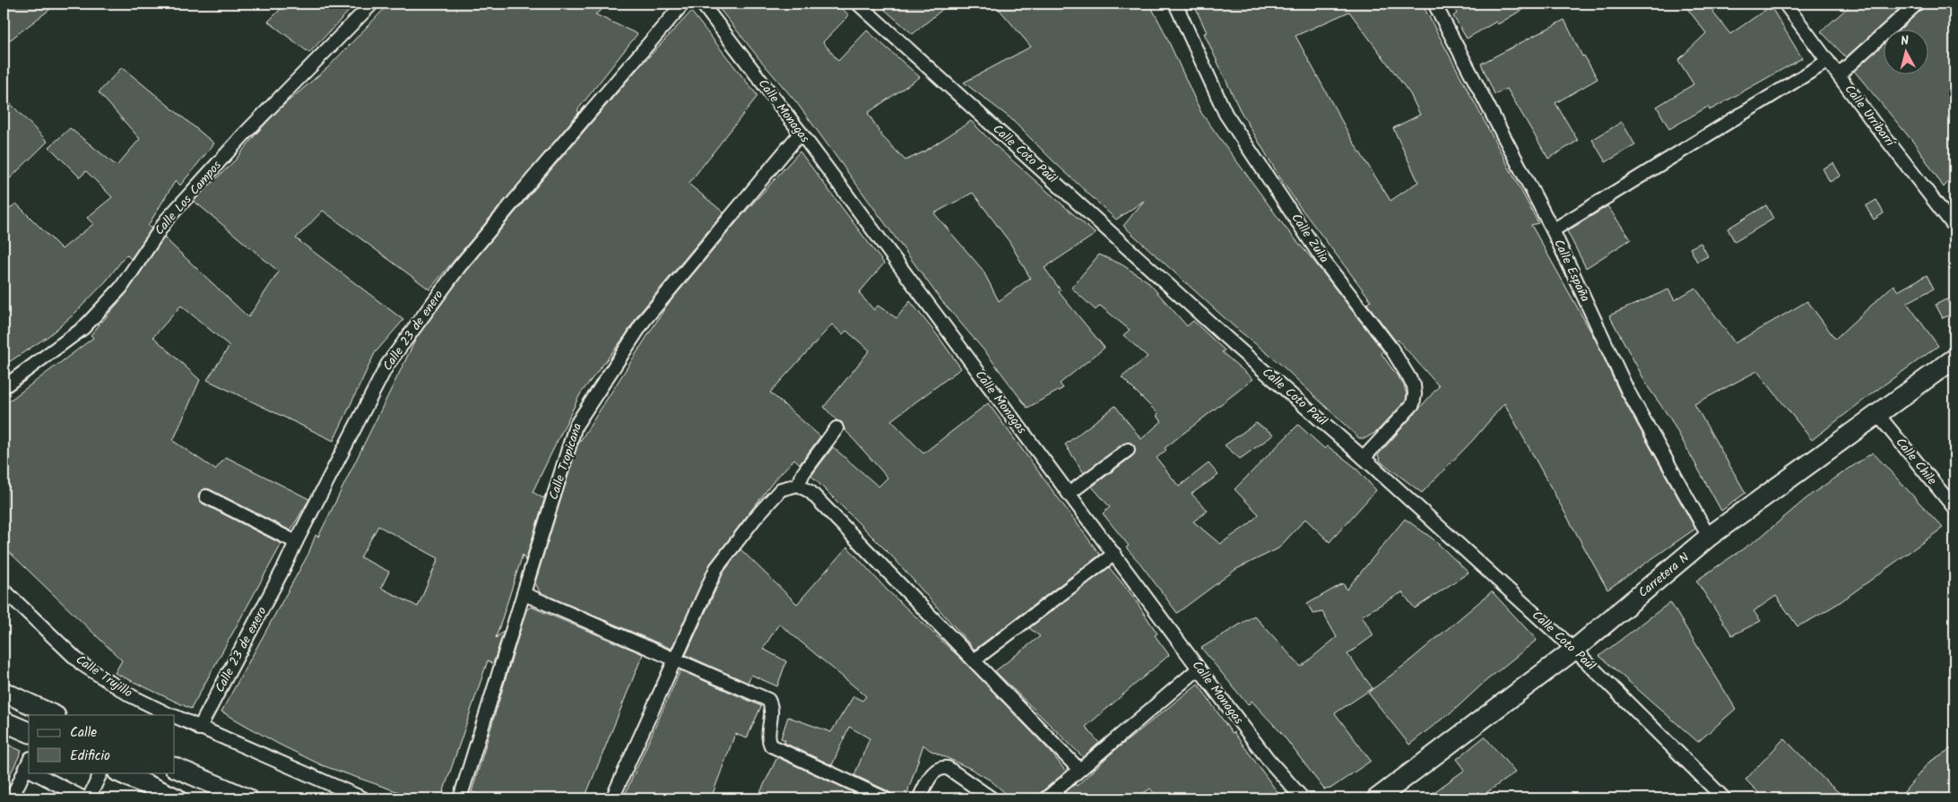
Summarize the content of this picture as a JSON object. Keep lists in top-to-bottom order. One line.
{"streets":{"main road":["Carretera N"],"street":["Calle Monagas","Calle Urribarrí","Calle Coto Paúl","Calle Los Campos","Calle Zulia","Calle España","Calle 23 de enero","Calle Tropicana","Calle Chile","Calle Trujillo"]},"crossings":[["Calle Monagas","Calle Tropicana"],["Calle Coto Paúl","Calle Zulia"],["Calle Coto Paúl","Carretera N"],["Calle España","Carretera N"],["Calle 23 de enero","Calle Trujillo"],["Calle Chile","Carretera N"]],"legend":["Calle","Edificio"],"north":"top"}
